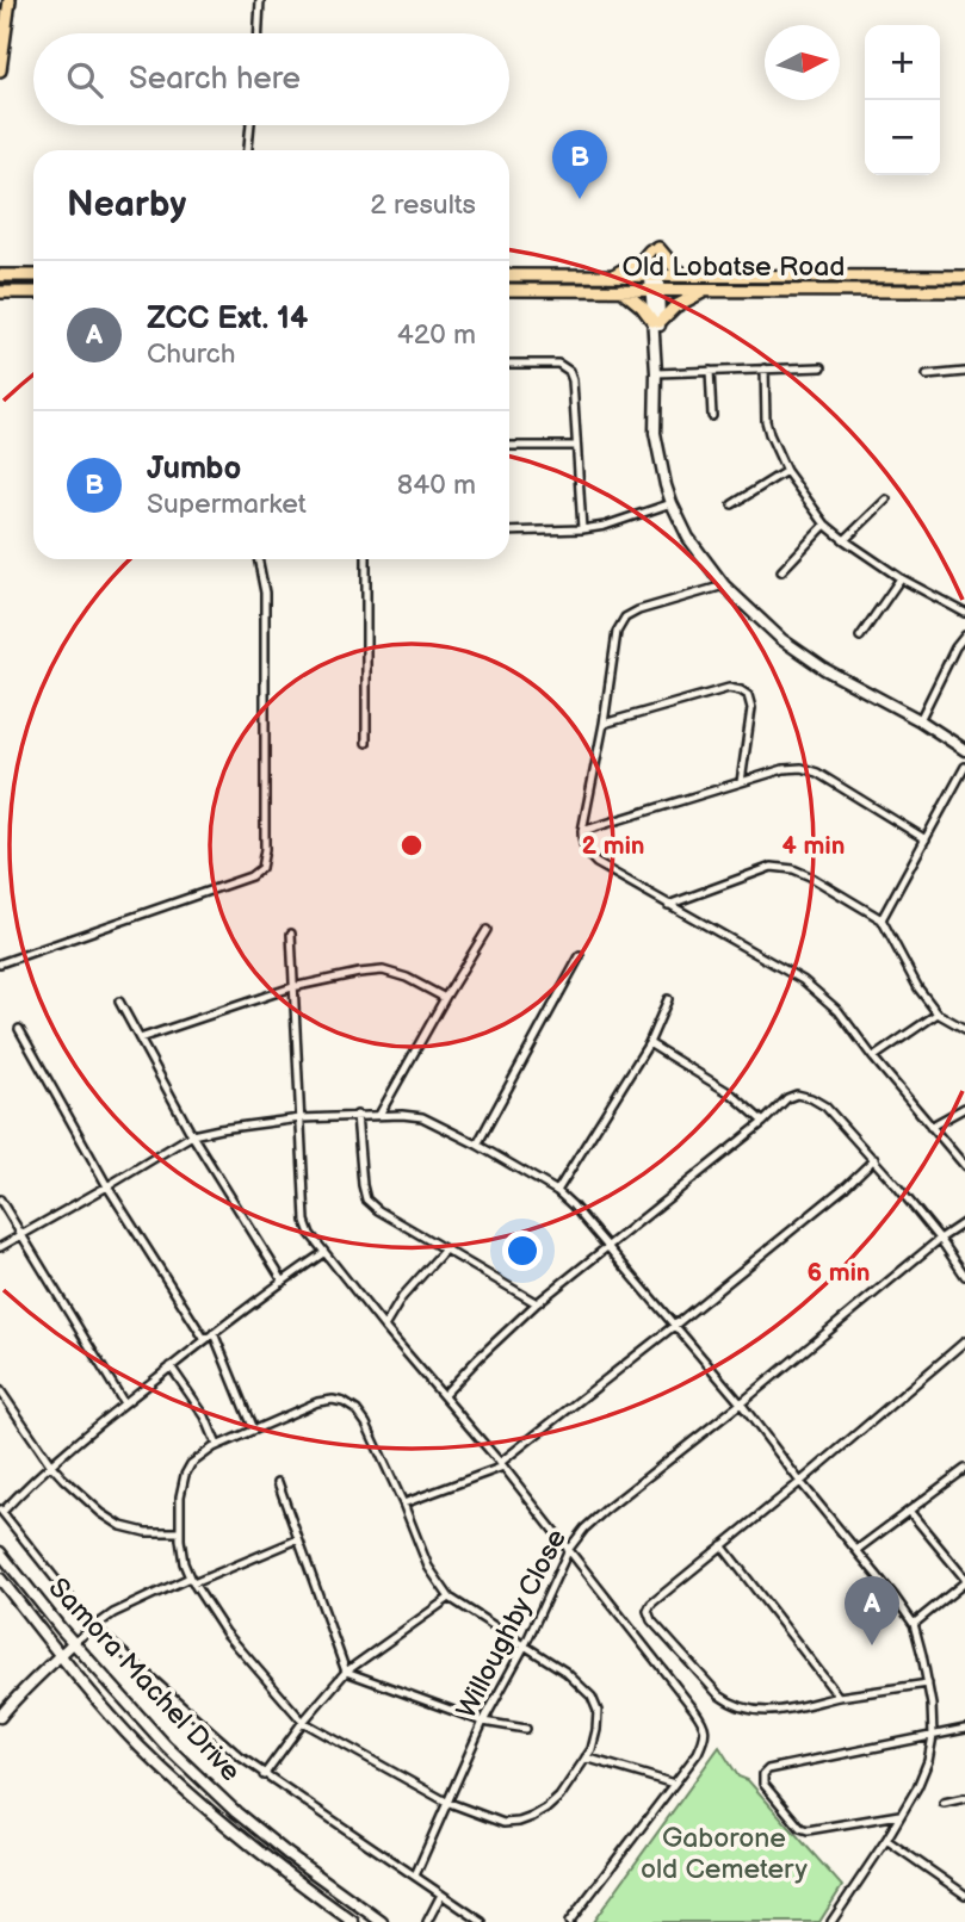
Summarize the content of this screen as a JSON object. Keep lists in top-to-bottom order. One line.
{"streets":{"main road":["Old Lobatse Road","Samora Machel Drive"],"street":["Willoughby Close"]},"parks":["Gaborone old Cemetery"],"north":"right","page":{"map_buttons":["+","−"],"search":"Search here","pins":["B","A"],"heading":["Nearby","2 results"],"list":[{"mark":"A","name":"ZCC Ext. 14","note":"Church","value":"420 m"},{"mark":"B","name":"Jumbo","note":"Supermarket","value":"840 m"}]},"rings":["2 min","4 min","6 min"]}
